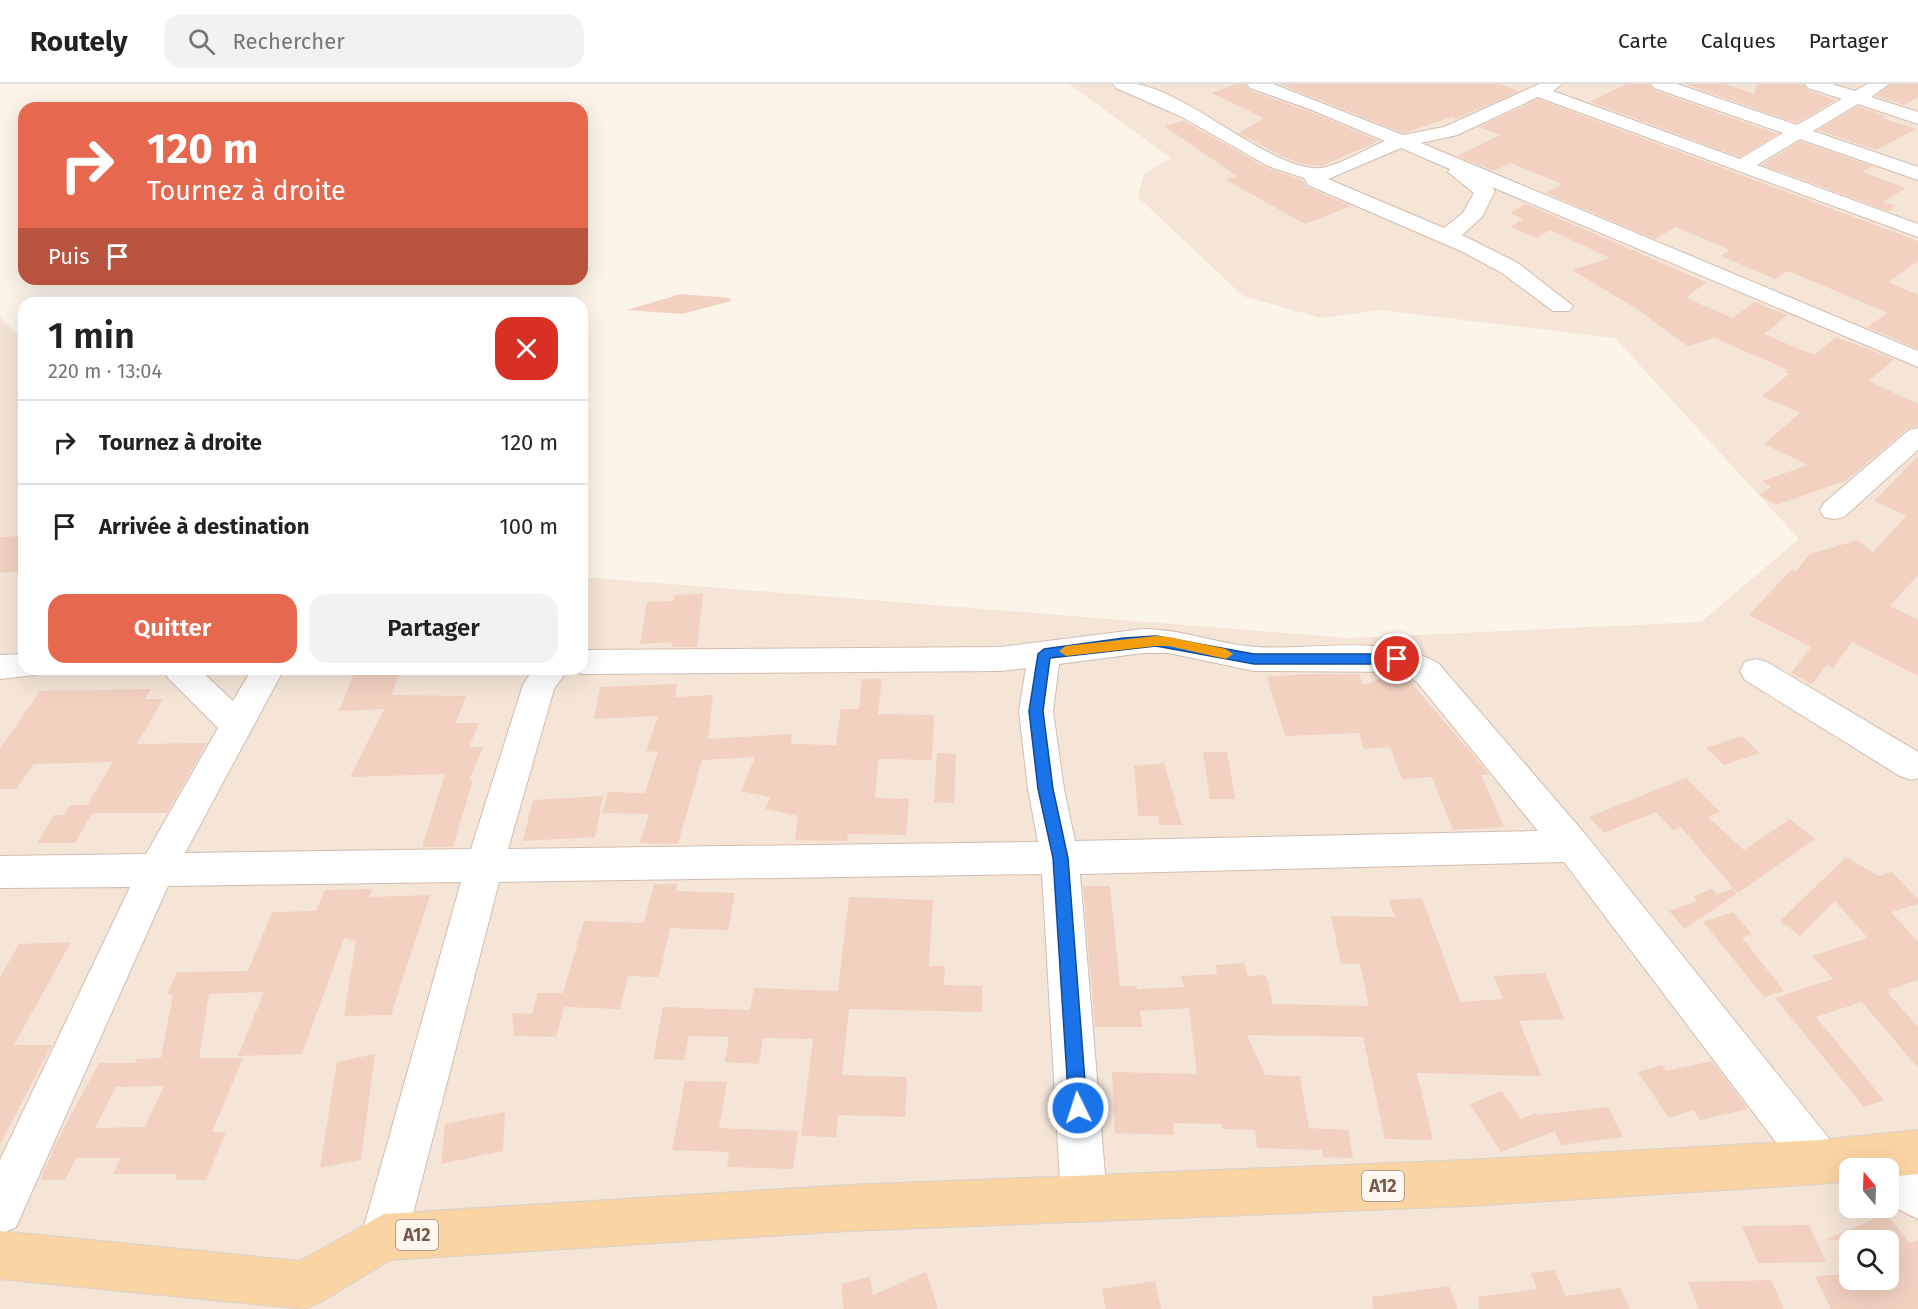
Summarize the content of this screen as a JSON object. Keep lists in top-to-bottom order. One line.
{"streets":{"main road":["A12"]},"north":"top","page":{"header":"Routely","search":"Rechercher","nav":["Carte","Calques","Partager"],"turn":["120 m","Tournez à droite"],"then":"Puis","heading":["1 min","220 m · 13:04"],"list":[{"name":"Tournez à droite","value":"120 m"},{"name":"Arrivée à destination","value":"100 m"}],"buttons":["Quitter","Partager"]}}
